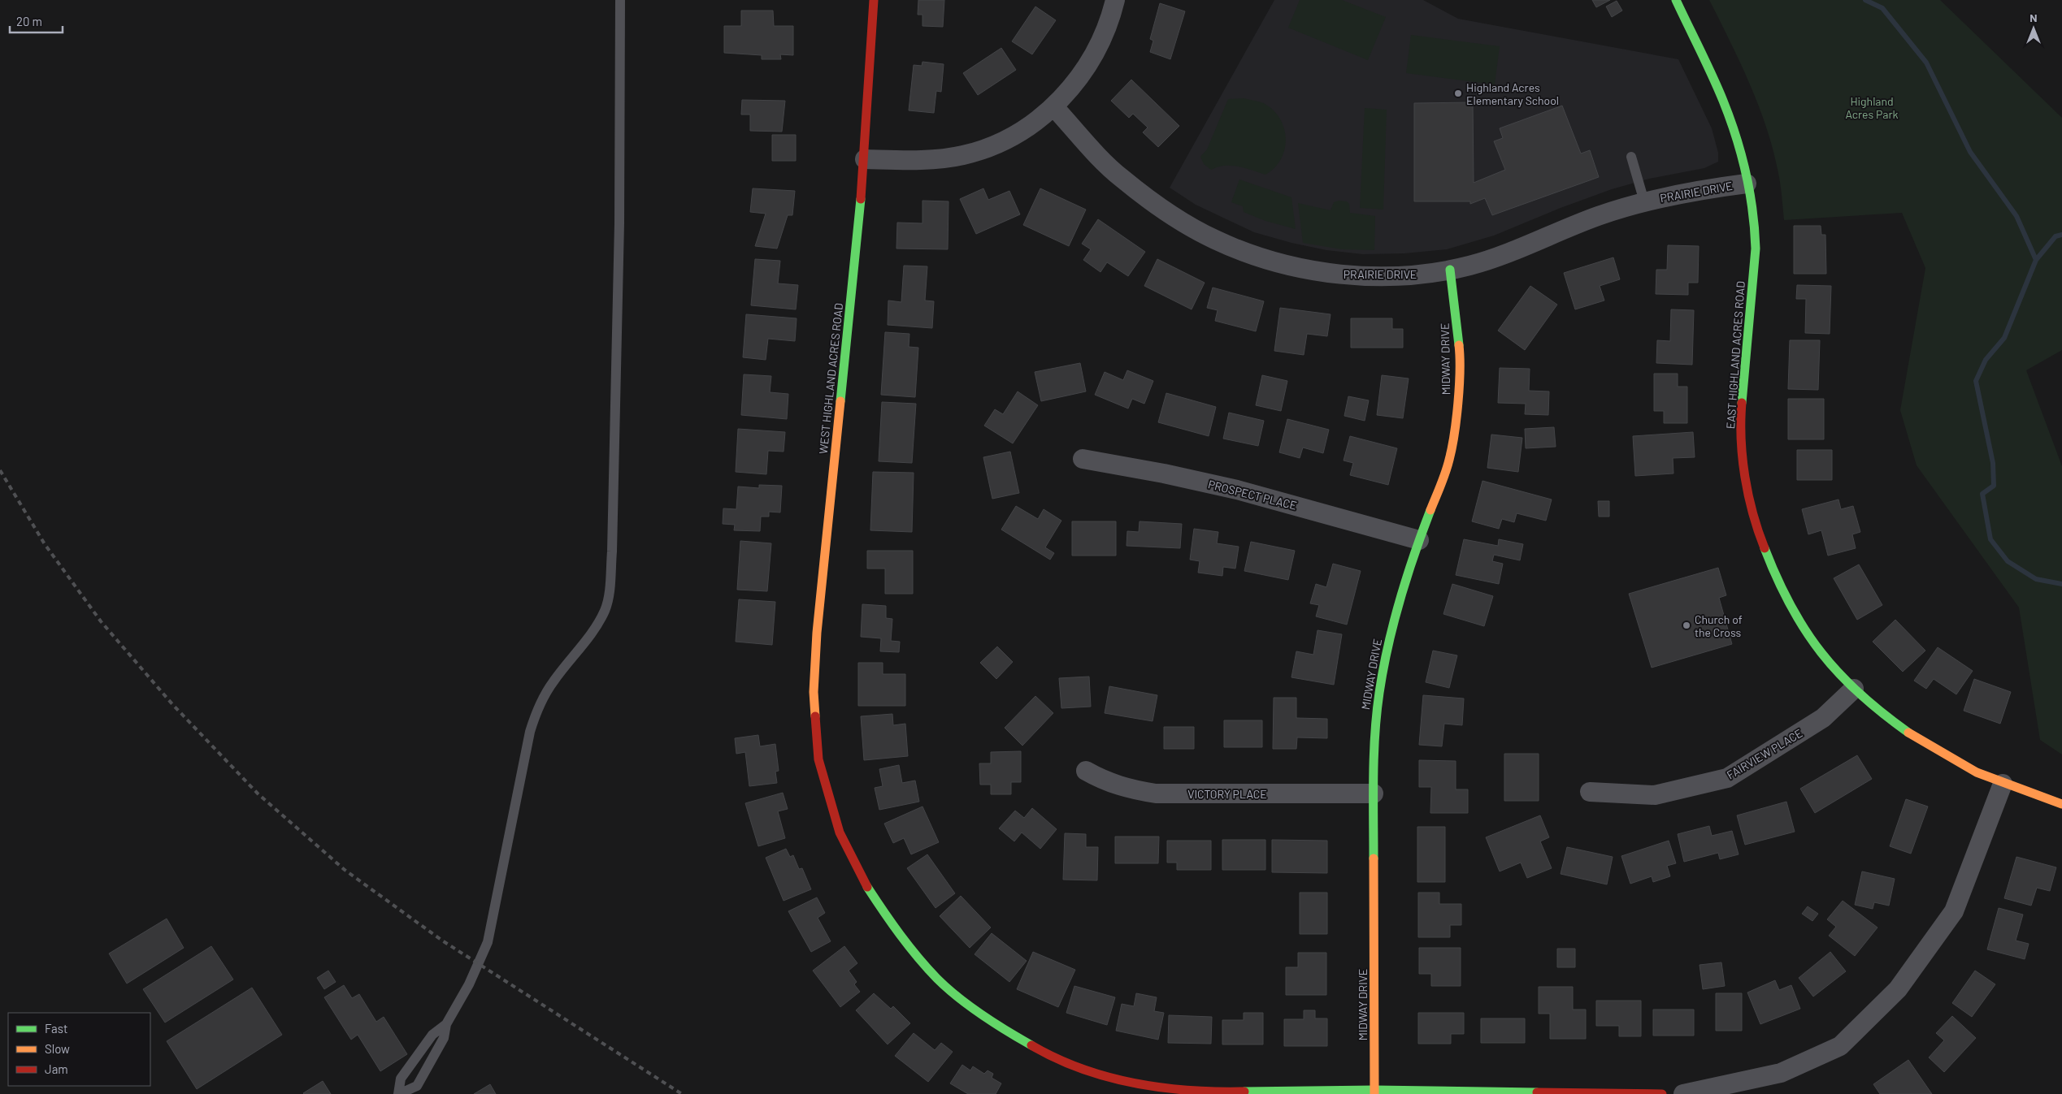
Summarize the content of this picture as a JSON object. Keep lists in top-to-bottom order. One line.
{"streets":{"street":["PRAIRIE DRIVE","EAST HIGHLAND ACRES ROAD","MIDWAY DRIVE","WEST HIGHLAND ACRES ROAD","PROSPECT PLACE","FAIRVIEW PLACE","VICTORY PLACE"]},"crossings":[["PRAIRIE DRIVE","EAST HIGHLAND ACRES ROAD"],["PRAIRIE DRIVE","MIDWAY DRIVE"],["EAST HIGHLAND ACRES ROAD","FAIRVIEW PLACE"],["MIDWAY DRIVE","WEST HIGHLAND ACRES ROAD"],["MIDWAY DRIVE","PROSPECT PLACE"],["MIDWAY DRIVE","VICTORY PLACE"]],"parks":["Highland Acres Park"],"places":["Highland Acres Elementary School","Church of the Cross"],"legend":["Fast","Slow","Jam"],"scale_bar":"20 m","north":"top"}
